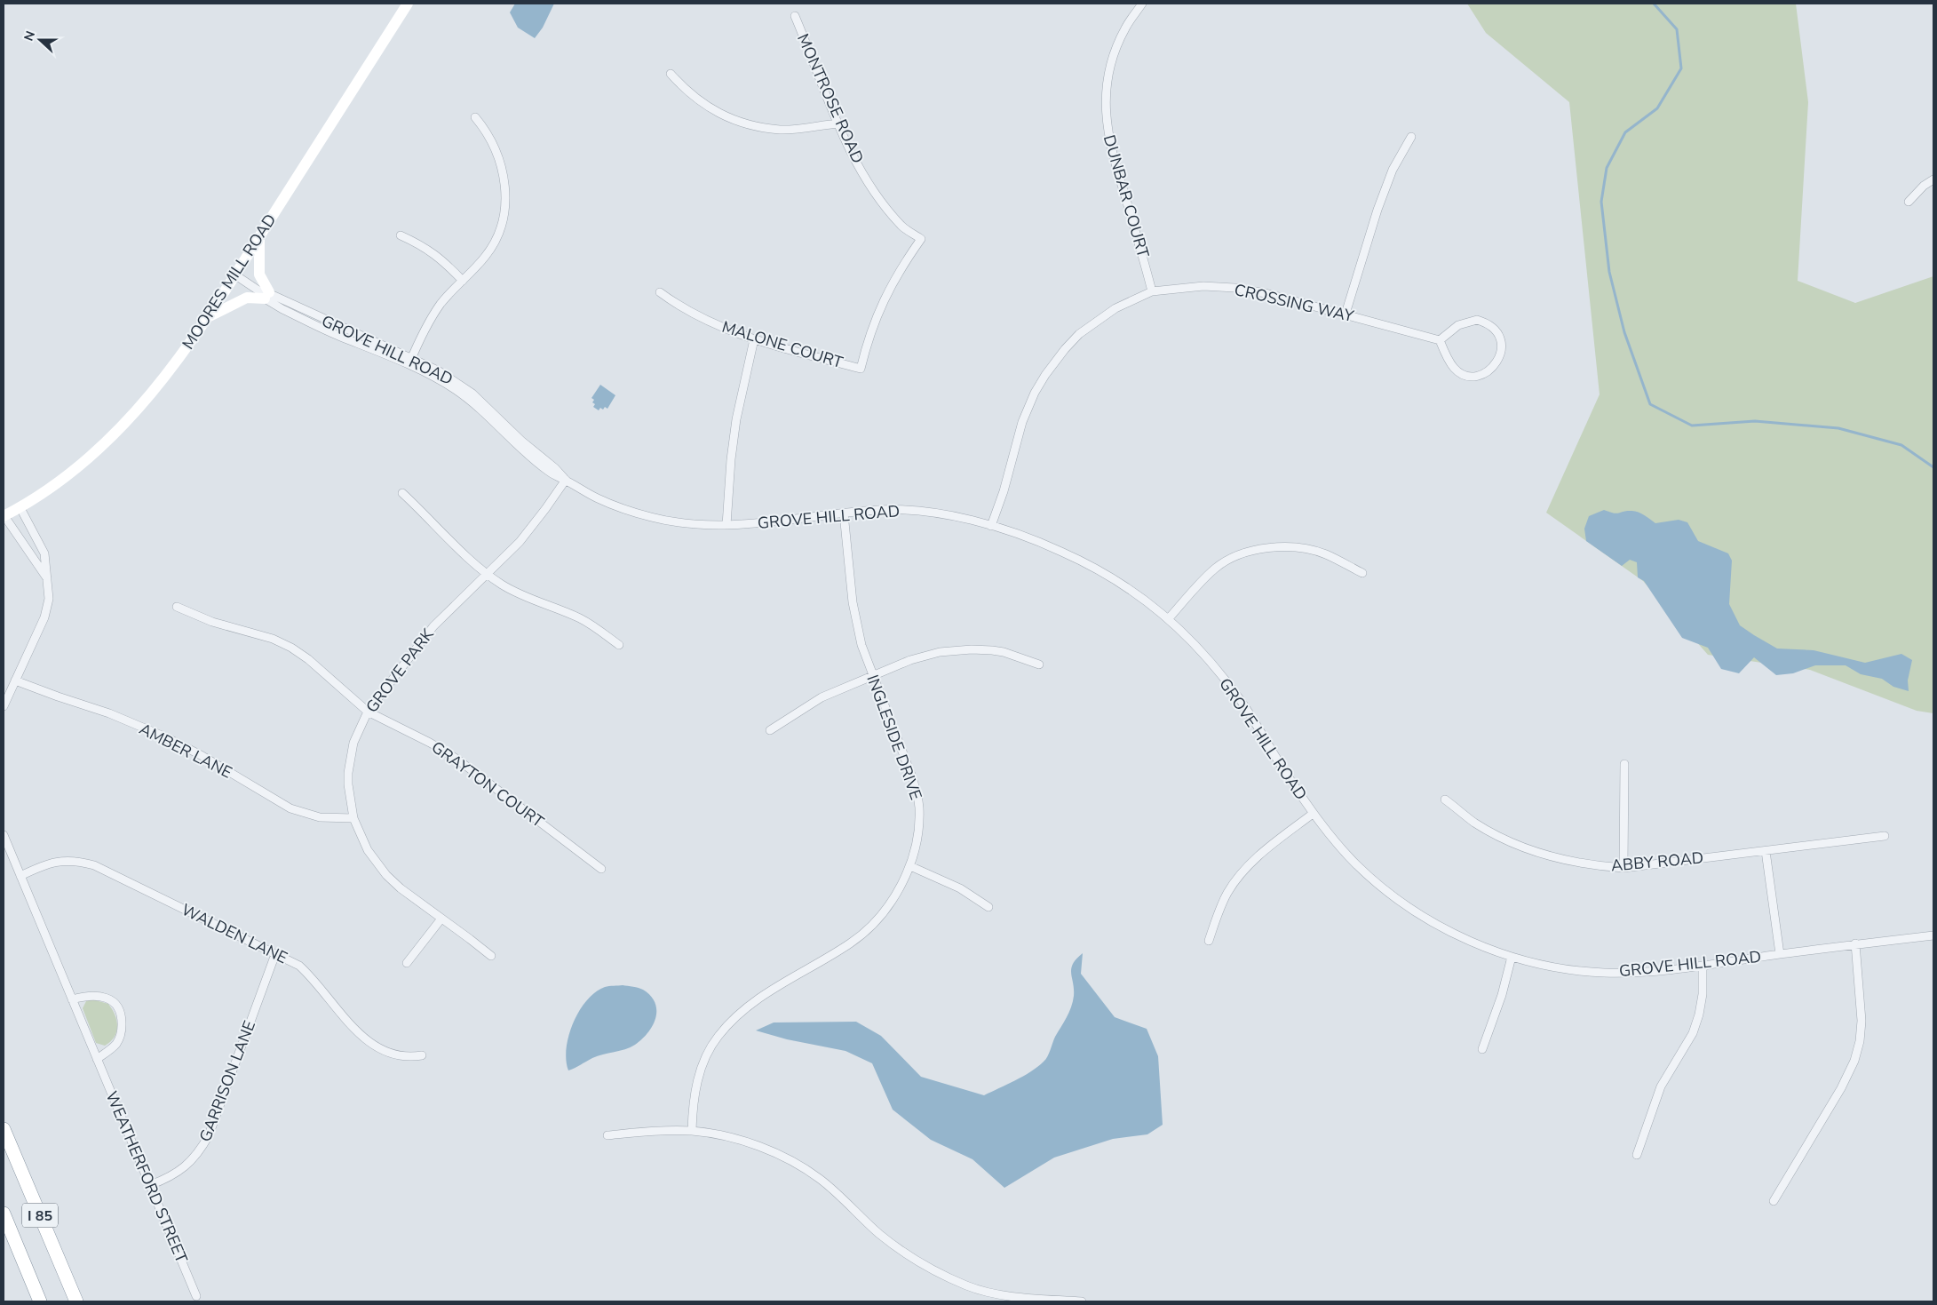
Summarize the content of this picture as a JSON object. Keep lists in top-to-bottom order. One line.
{"streets":{"highway":["I 85"],"street":["MONTROSE ROAD","DUNBAR COURT","MOORES MILL ROAD","CROSSING WAY","MALONE COURT","GROVE HILL ROAD","GROVE PARK","INGLESIDE DRIVE","AMBER LANE","GRAYTON COURT","ABBY ROAD","WALDEN LANE","GARRISON LANE","WEATHERFORD STREET"]},"crossings":[["MONTROSE ROAD","MALONE COURT"],["DUNBAR COURT","CROSSING WAY"],["MOORES MILL ROAD","GROVE HILL ROAD"],["CROSSING WAY","GROVE HILL ROAD"],["GROVE HILL ROAD","GROVE PARK"],["GROVE HILL ROAD","INGLESIDE DRIVE"],["GROVE PARK","AMBER LANE"],["GROVE PARK","GRAYTON COURT"],["WALDEN LANE","GARRISON LANE"],["WALDEN LANE","WEATHERFORD STREET"],["GARRISON LANE","WEATHERFORD STREET"]],"north":"left"}
